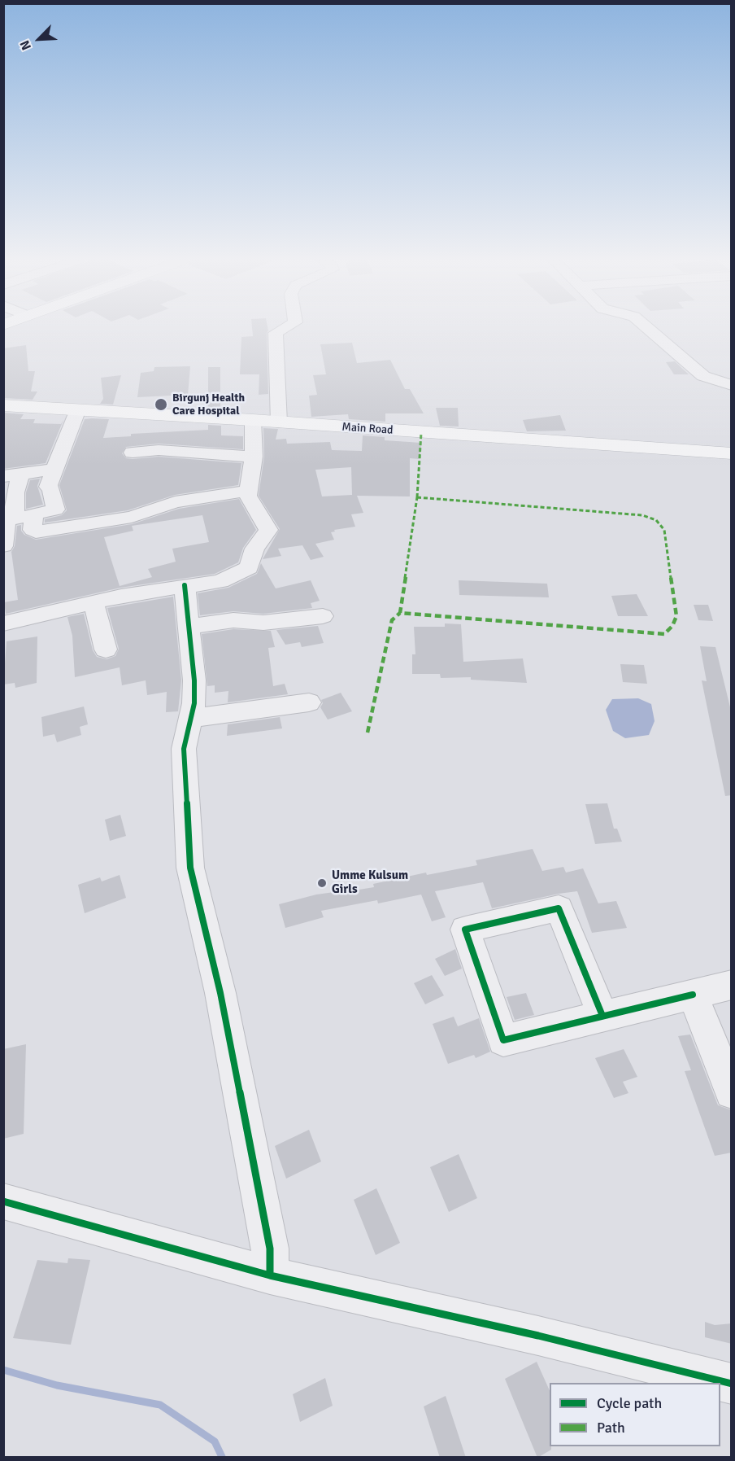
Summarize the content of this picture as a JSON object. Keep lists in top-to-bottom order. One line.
{"streets":{"main road":["Main Road"]},"places":["Birgunj Health Care Hospital","Umme Kulsum Girls"],"legend":["Cycle path","Path"],"north":"bottom left"}
